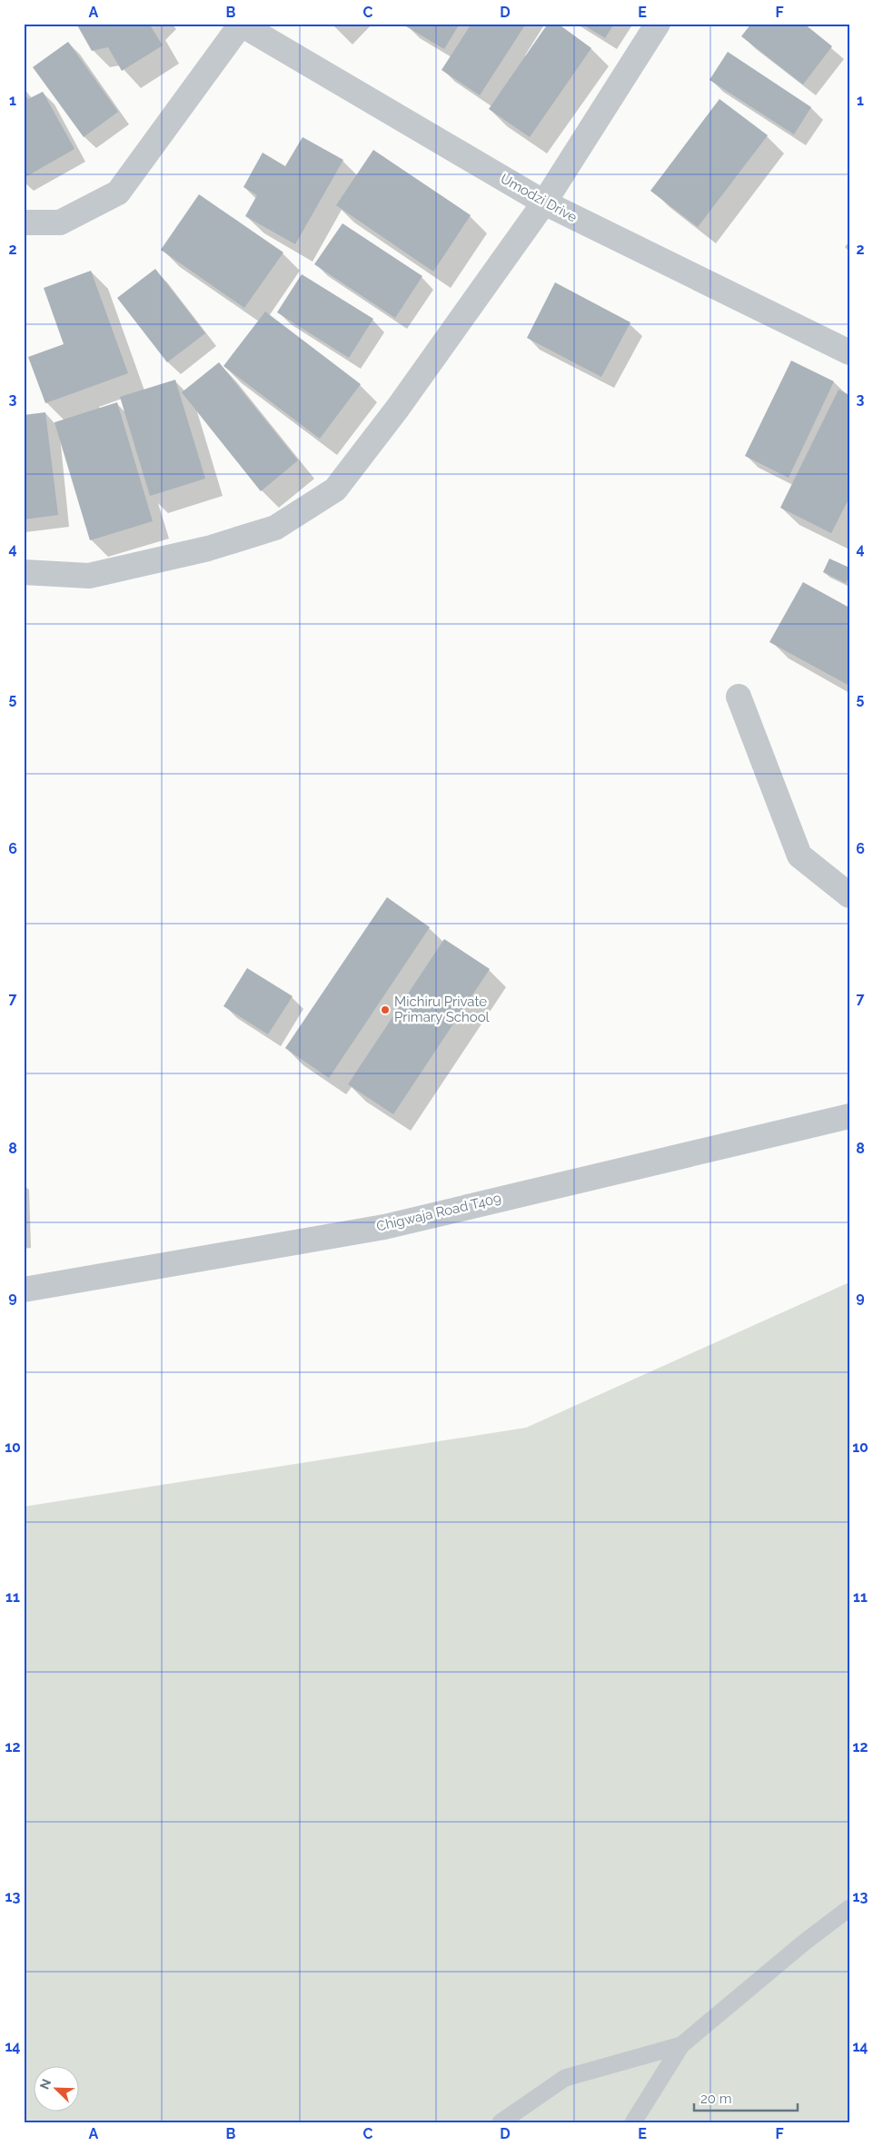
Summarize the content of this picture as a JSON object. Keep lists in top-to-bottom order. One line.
{"streets":{"street":["Umodzi Drive","Chigwaja Road T409"]},"places":["Michiru Private Primary School"],"scale_bar":"20 m","north":"top left","grid":{"columns":["A","B","C","D","E","F"],"rows":["1","2","3","4","5","6","7","8","9","10","11","12","13","14"]}}
